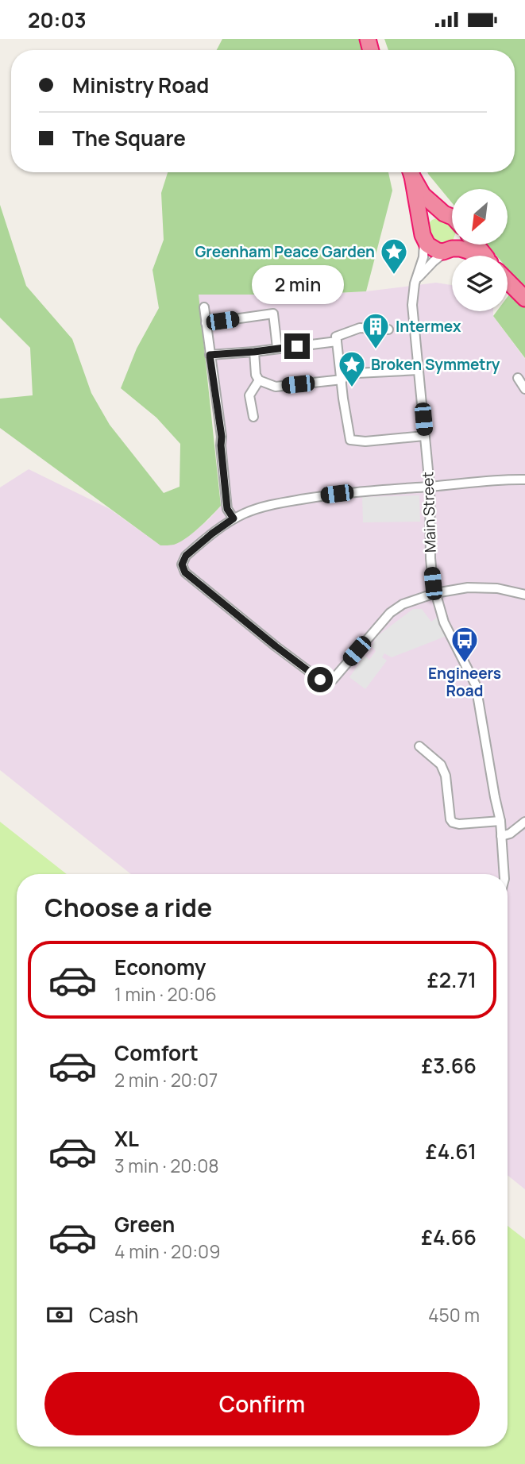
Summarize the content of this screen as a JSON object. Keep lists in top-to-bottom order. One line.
{"streets":{"street":["Main Street"]},"places":{"place":["Greenham Peace Garden","Broken Symmetry"],"building":["Intermex"],"bus stop":["Engineers Road"]},"north":"bottom left","page":{"status":"20:03","banner":["Ministry Road","The Square"],"bubble":"2 min","heading":"Choose a ride","list":[{"name":"Economy","note":"1 min · 20:06","value":"£2.71"},{"name":"Comfort","note":"2 min · 20:07","value":"£3.66"},{"name":"XL","note":"3 min · 20:08","value":"£4.61"},{"name":"Green","note":"4 min · 20:09","value":"£4.66"}],"pay":["Cash","450 m"],"buttons":"Confirm"}}
